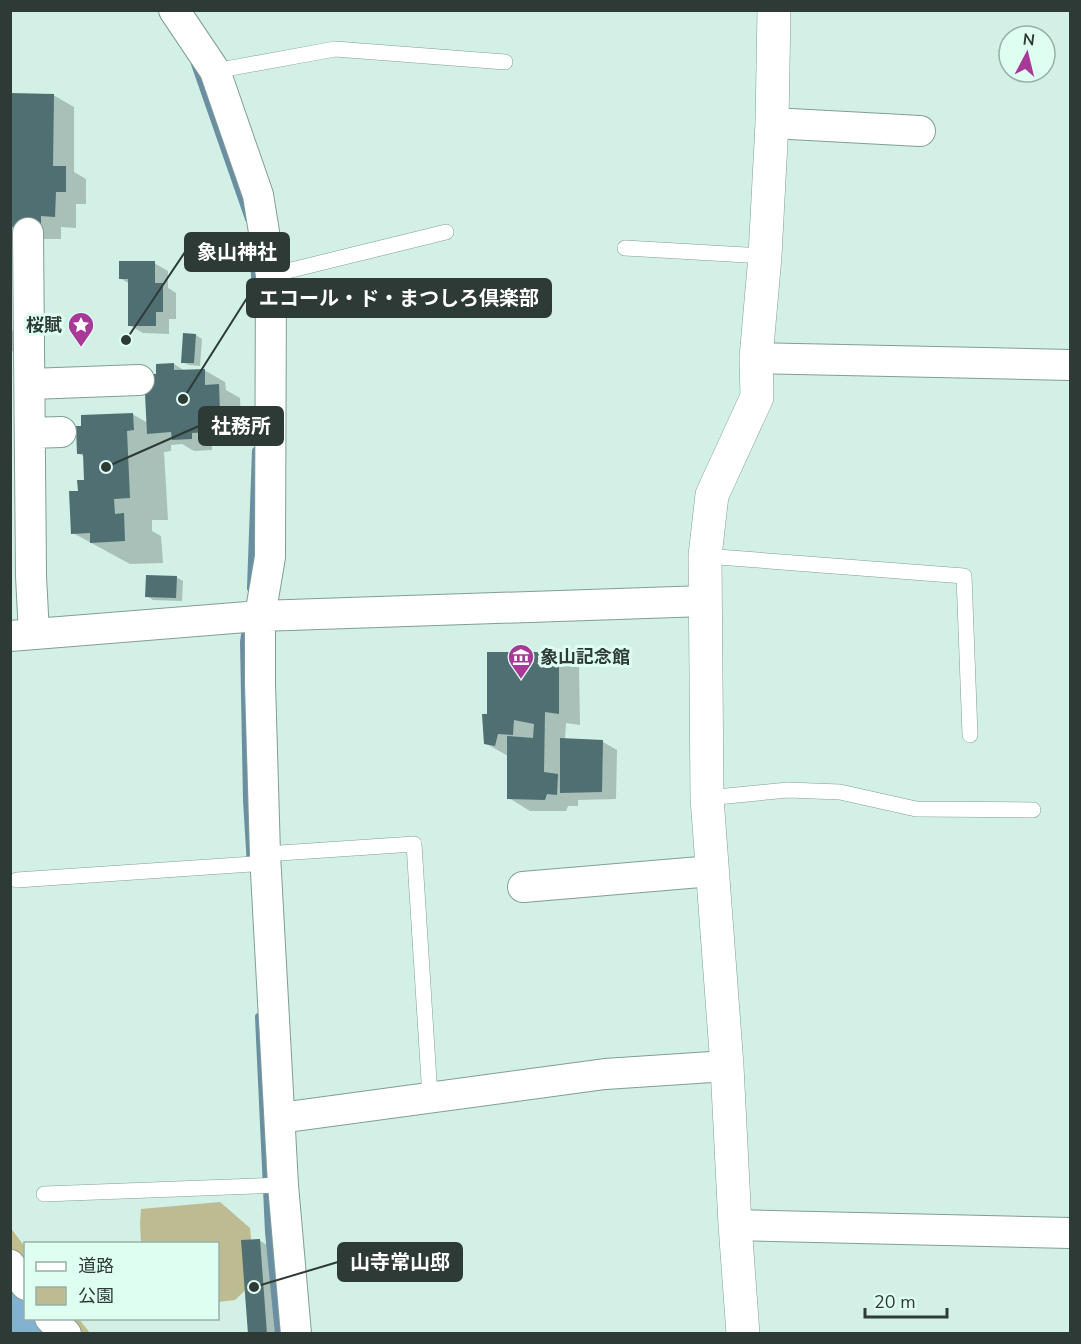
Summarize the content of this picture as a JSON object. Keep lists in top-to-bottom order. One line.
{"places":{"other":["象山神社","エコール・ド・まつしろ倶楽部","社務所","山寺常山邸"],"place":["桜賦"],"museum":["象山記念館"]},"legend":["道路","公園"],"scale_bar":"20 m","north":"top"}
